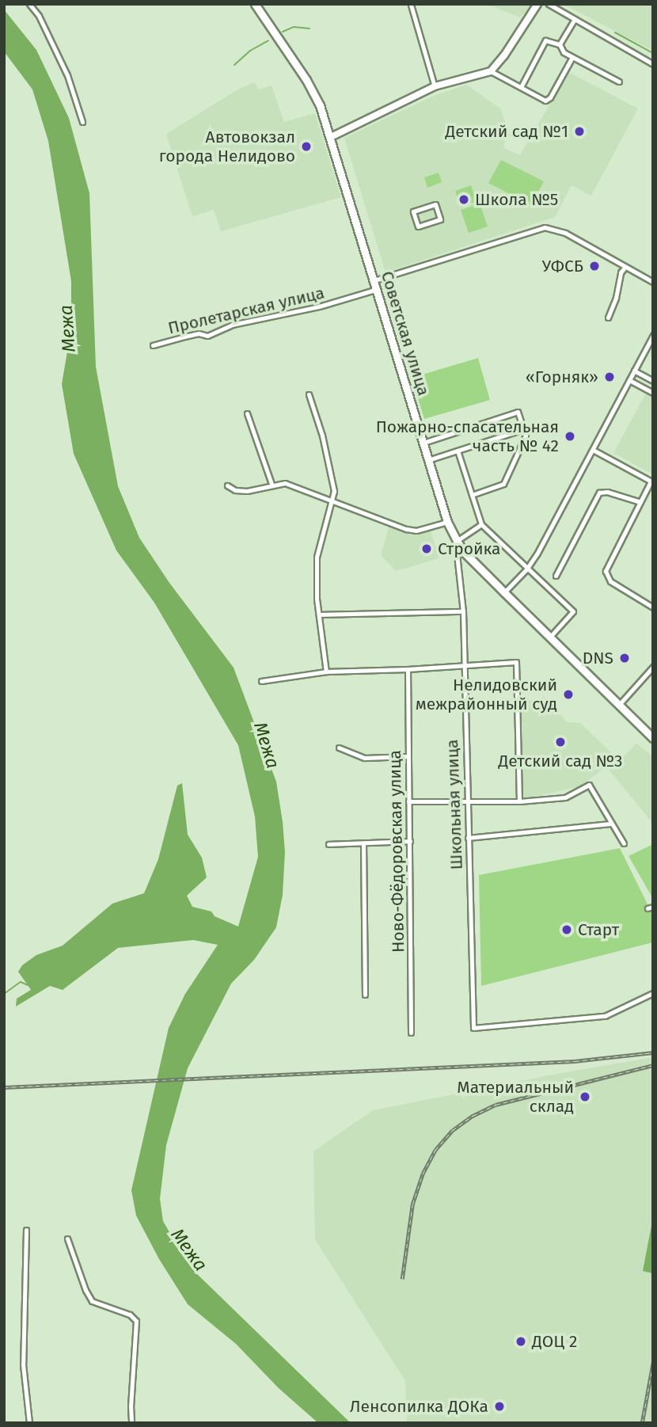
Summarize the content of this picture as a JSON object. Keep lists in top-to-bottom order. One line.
{"streets":{"main road":["Советская улица"],"street":["Пролетарская улица","Школьная улица","Ново-Фёдоровская улица"]},"crossings":[["Пролетарская улица","Советская улица"],["Советская улица","Школьная улица"]],"water":["Межа"],"places":["Детский сад №1","Автовокзал города Нелидово","Школа №5","УФСБ","«Горняк»","Пожарно-спасательная часть № 42","Стройка","DNS","Нелидовский межрайонный суд","Детский сад №3","Старт","Материальный склад","ДОЦ 2","Ленсопилка ДОКа"]}
